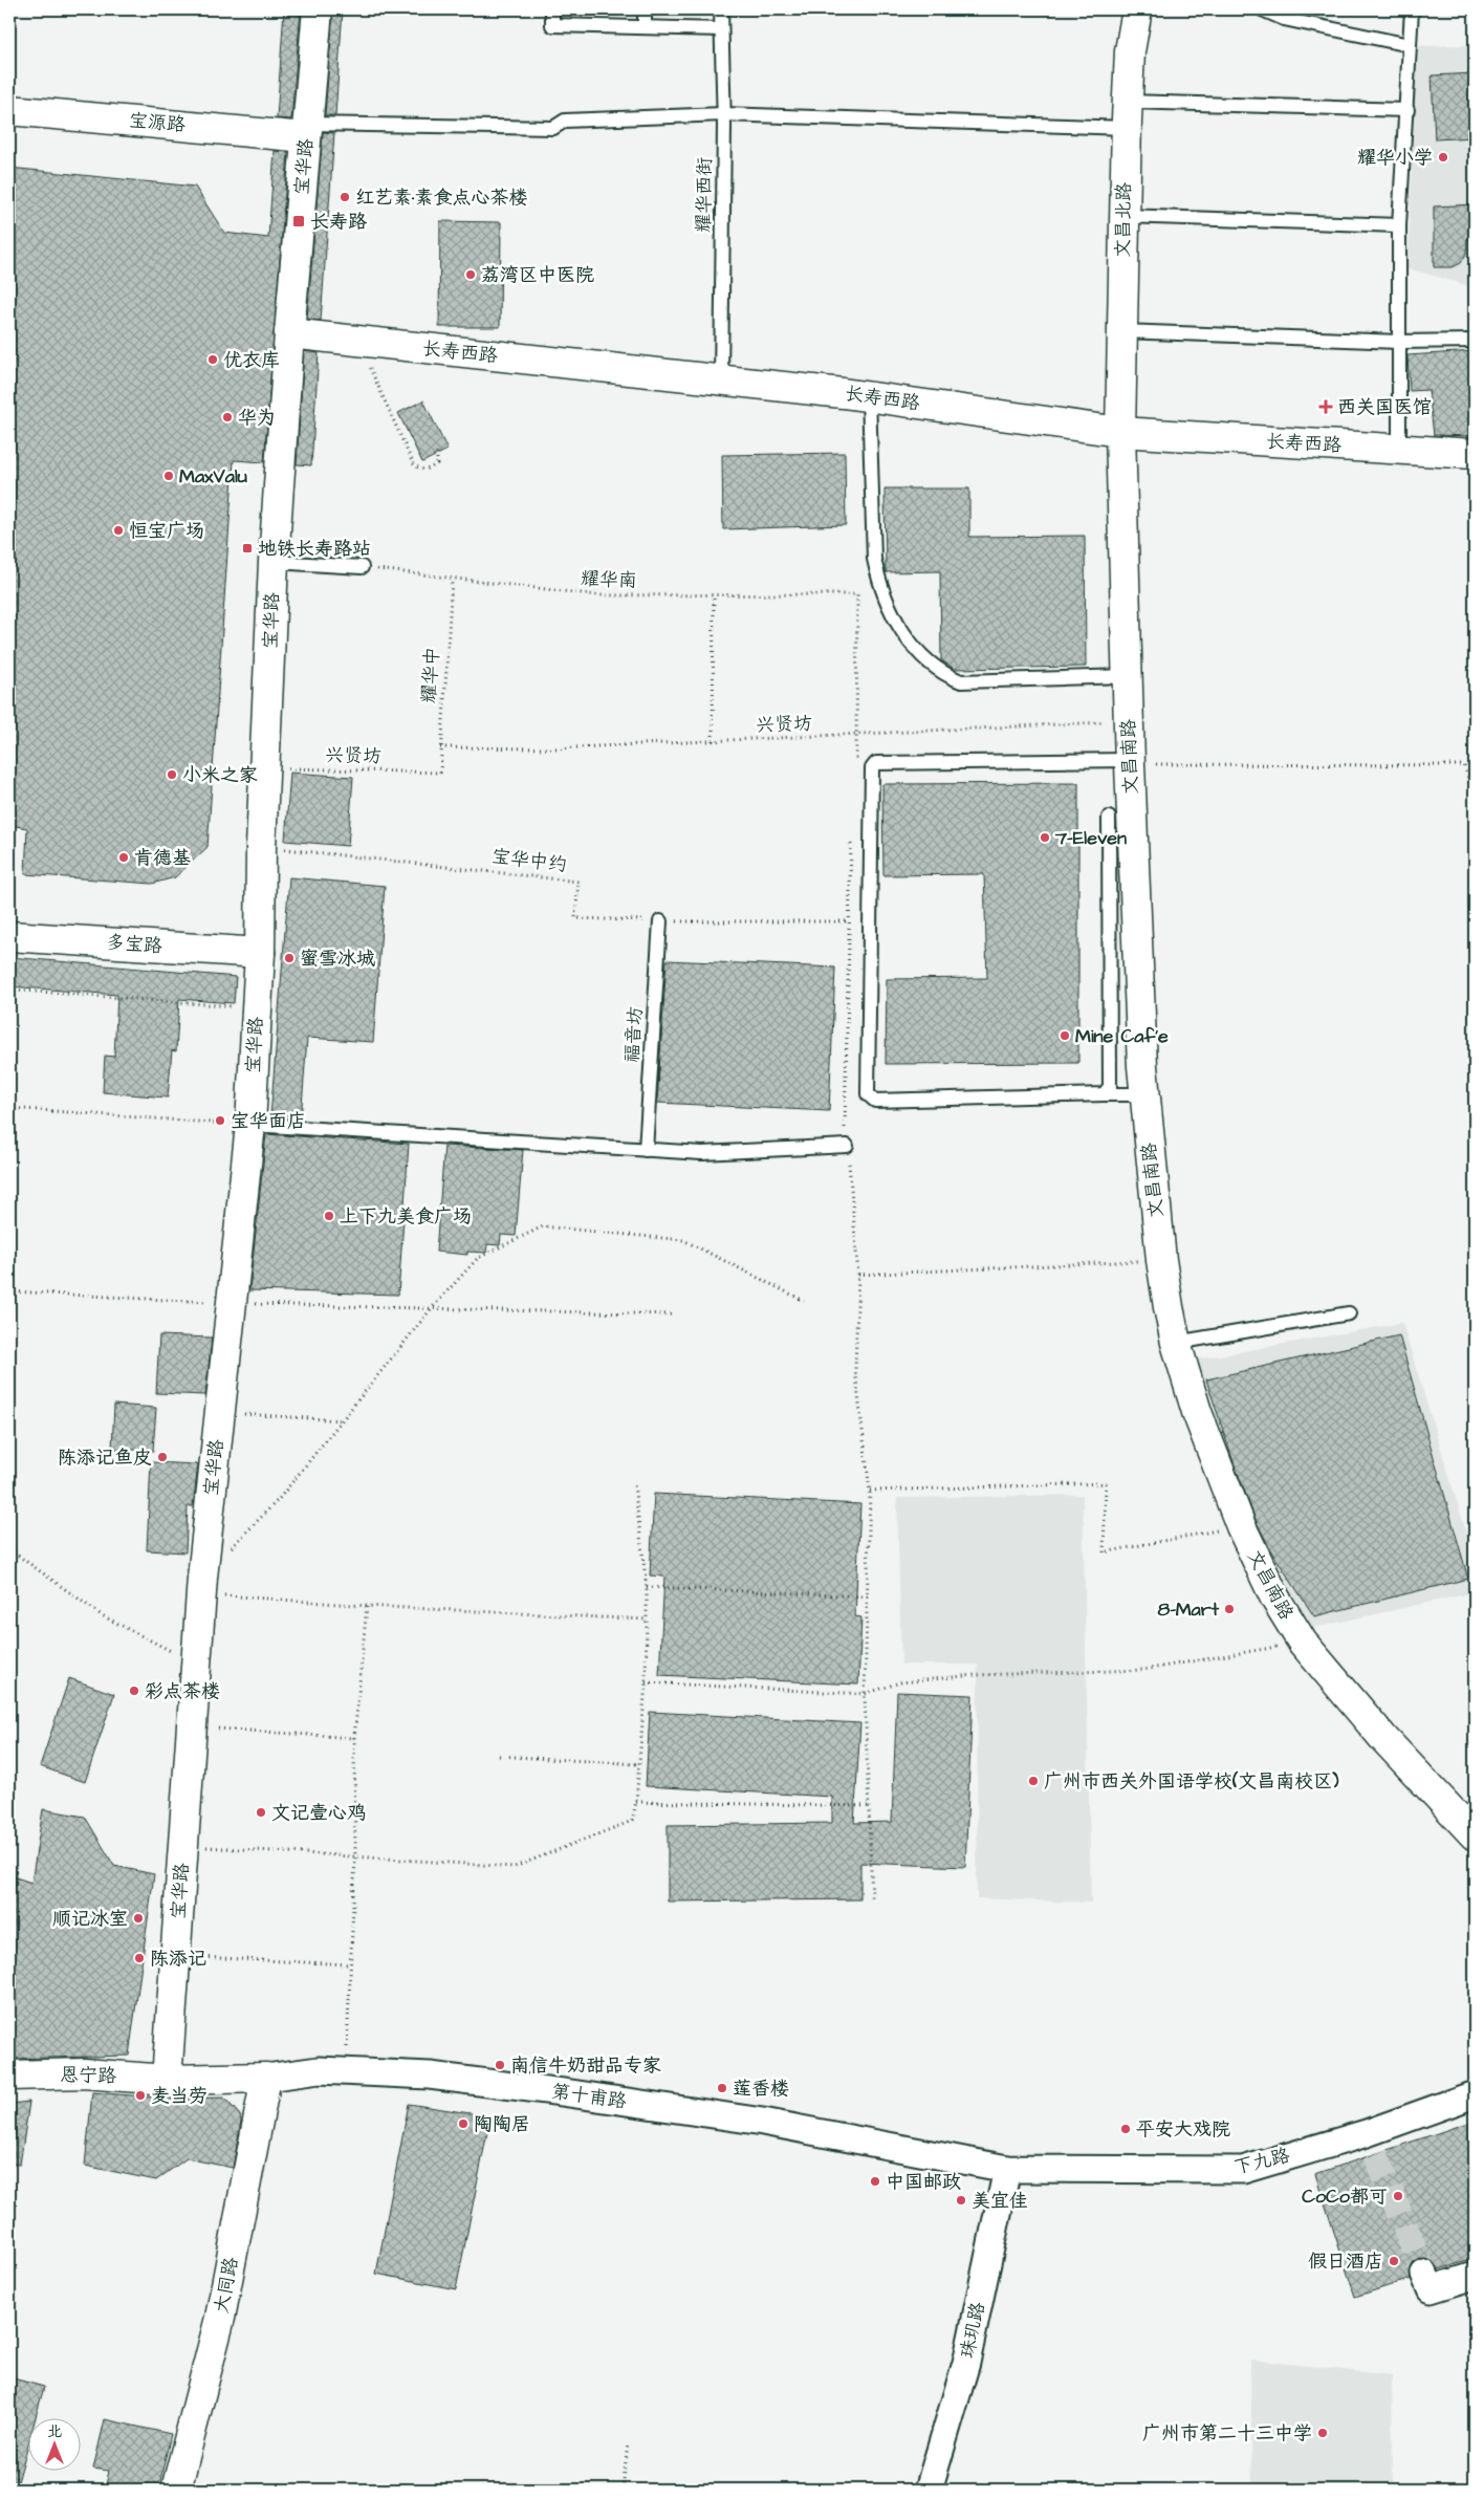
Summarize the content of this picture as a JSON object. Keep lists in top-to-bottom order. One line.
{"streets":{"street":["宝源路","宝华路","文昌北路","长寿西路","文昌南路","多宝路","恩宁路","第十甫路","下九路","大同路","珠玑路"],"lane":["耀华西街","福音坊"],"path":["耀华南","耀华中","兴贤坊","宝华中约"]},"crossings":[["宝源路","宝华路"],["宝华路","长寿西路"],["宝华路","兴贤坊"],["宝华路","宝华中约"],["宝华路","多宝路"],["宝华路","恩宁路"],["宝华路","第十甫路"],["耀华西街","长寿西路"],["文昌北路","长寿西路"],["文昌北路","文昌南路"],["长寿西路","文昌南路"],["耀华南","耀华中"],["耀华中","兴贤坊"],["兴贤坊","文昌南路"],["宝华中约","福音坊"],["恩宁路","第十甫路"],["第十甫路","下九路"],["第十甫路","大同路"],["第十甫路","珠玑路"],["下九路","珠玑路"]],"places":{"other":["耀华小学","红艺素·素食点心茶楼","荔湾区中医院","优衣库","华为","MaxValu","恒宝广场","小米之家","7-Eleven","肯德基","蜜雪冰城","Mine Caf'e","宝华面店","上下九美食广场","陈添记鱼皮","8-Mart","彩点茶楼","广州市西关外国语学校(文昌南校区)","文记壹心鸡","顺记冰室","陈添记","南信牛奶甜品专家","莲香楼","麦当劳","陶陶居","平安大戏院","中国邮政","CoCo都可","美宜佳","假日酒店","广州市第二十三中学"],"transit":["长寿路","地铁长寿路站"],"health":["西关国医馆"]},"north":"top"}
